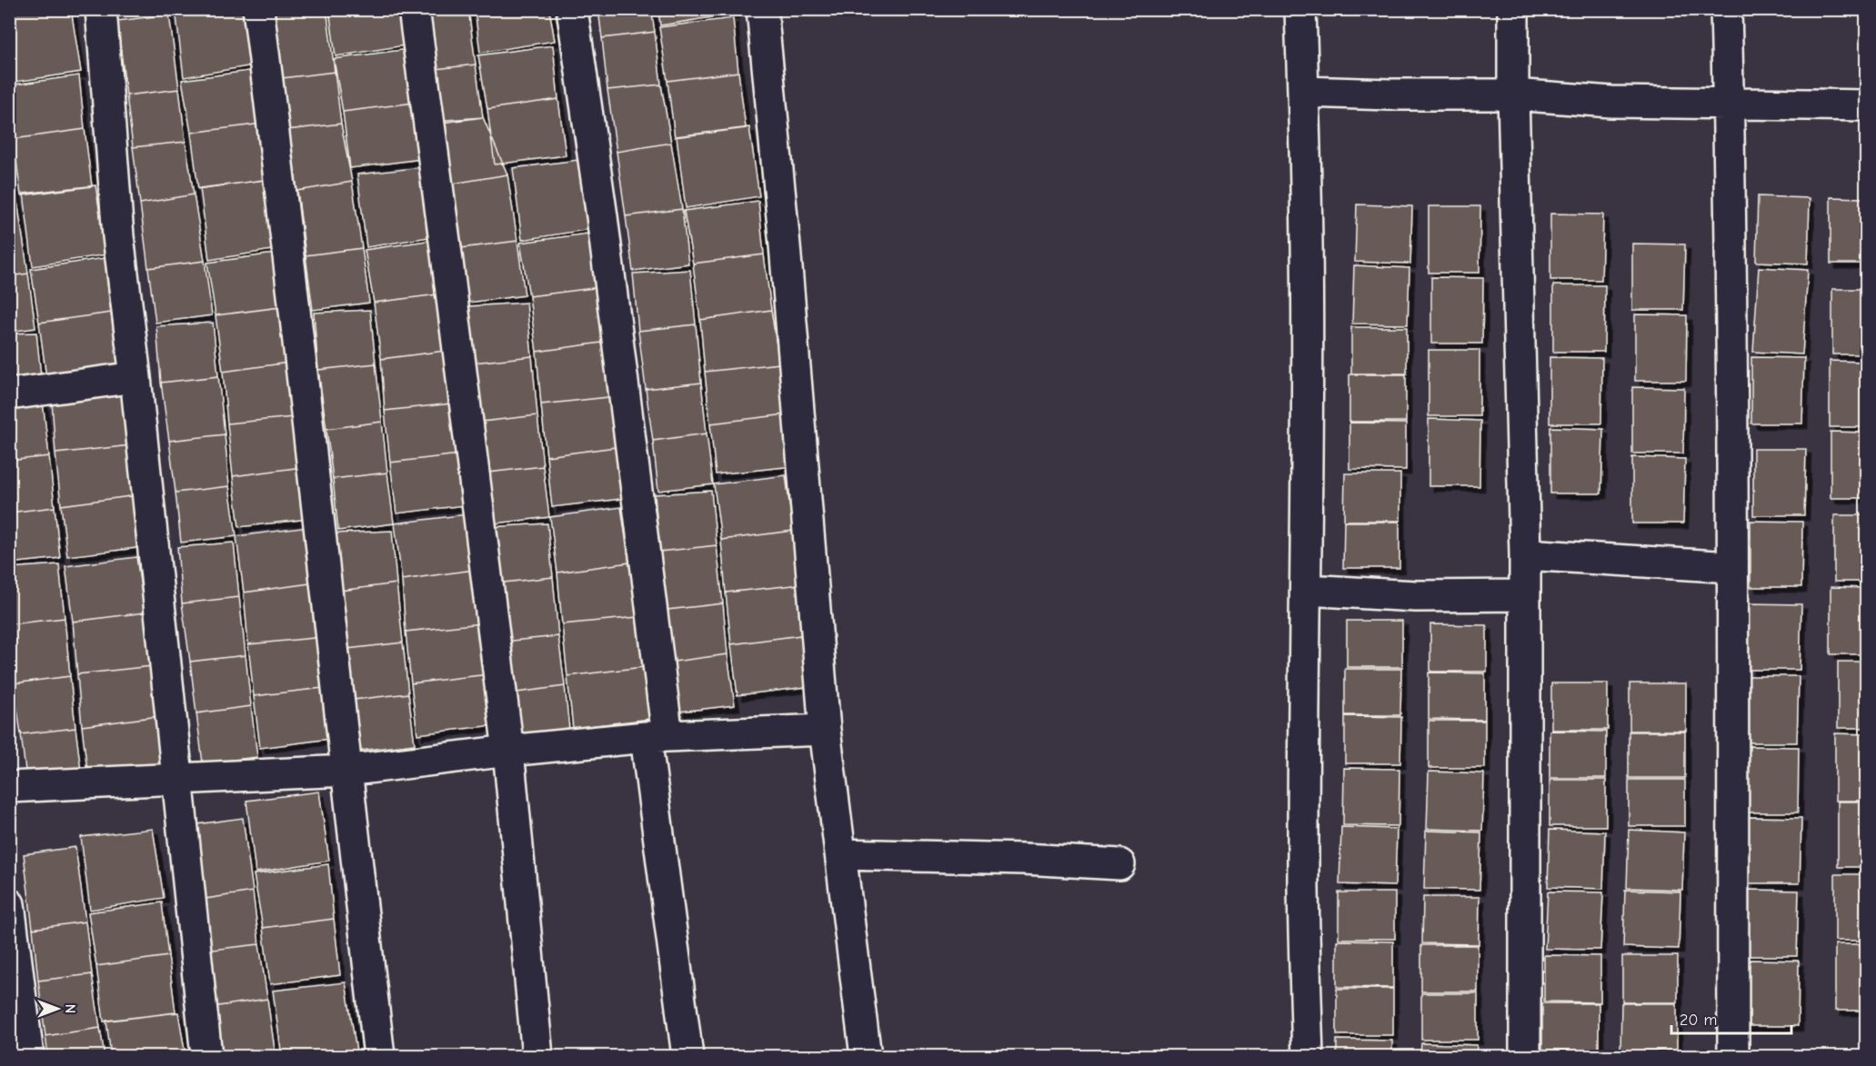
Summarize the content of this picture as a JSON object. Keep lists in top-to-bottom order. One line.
{"scale_bar":"20 m","north":"right"}
